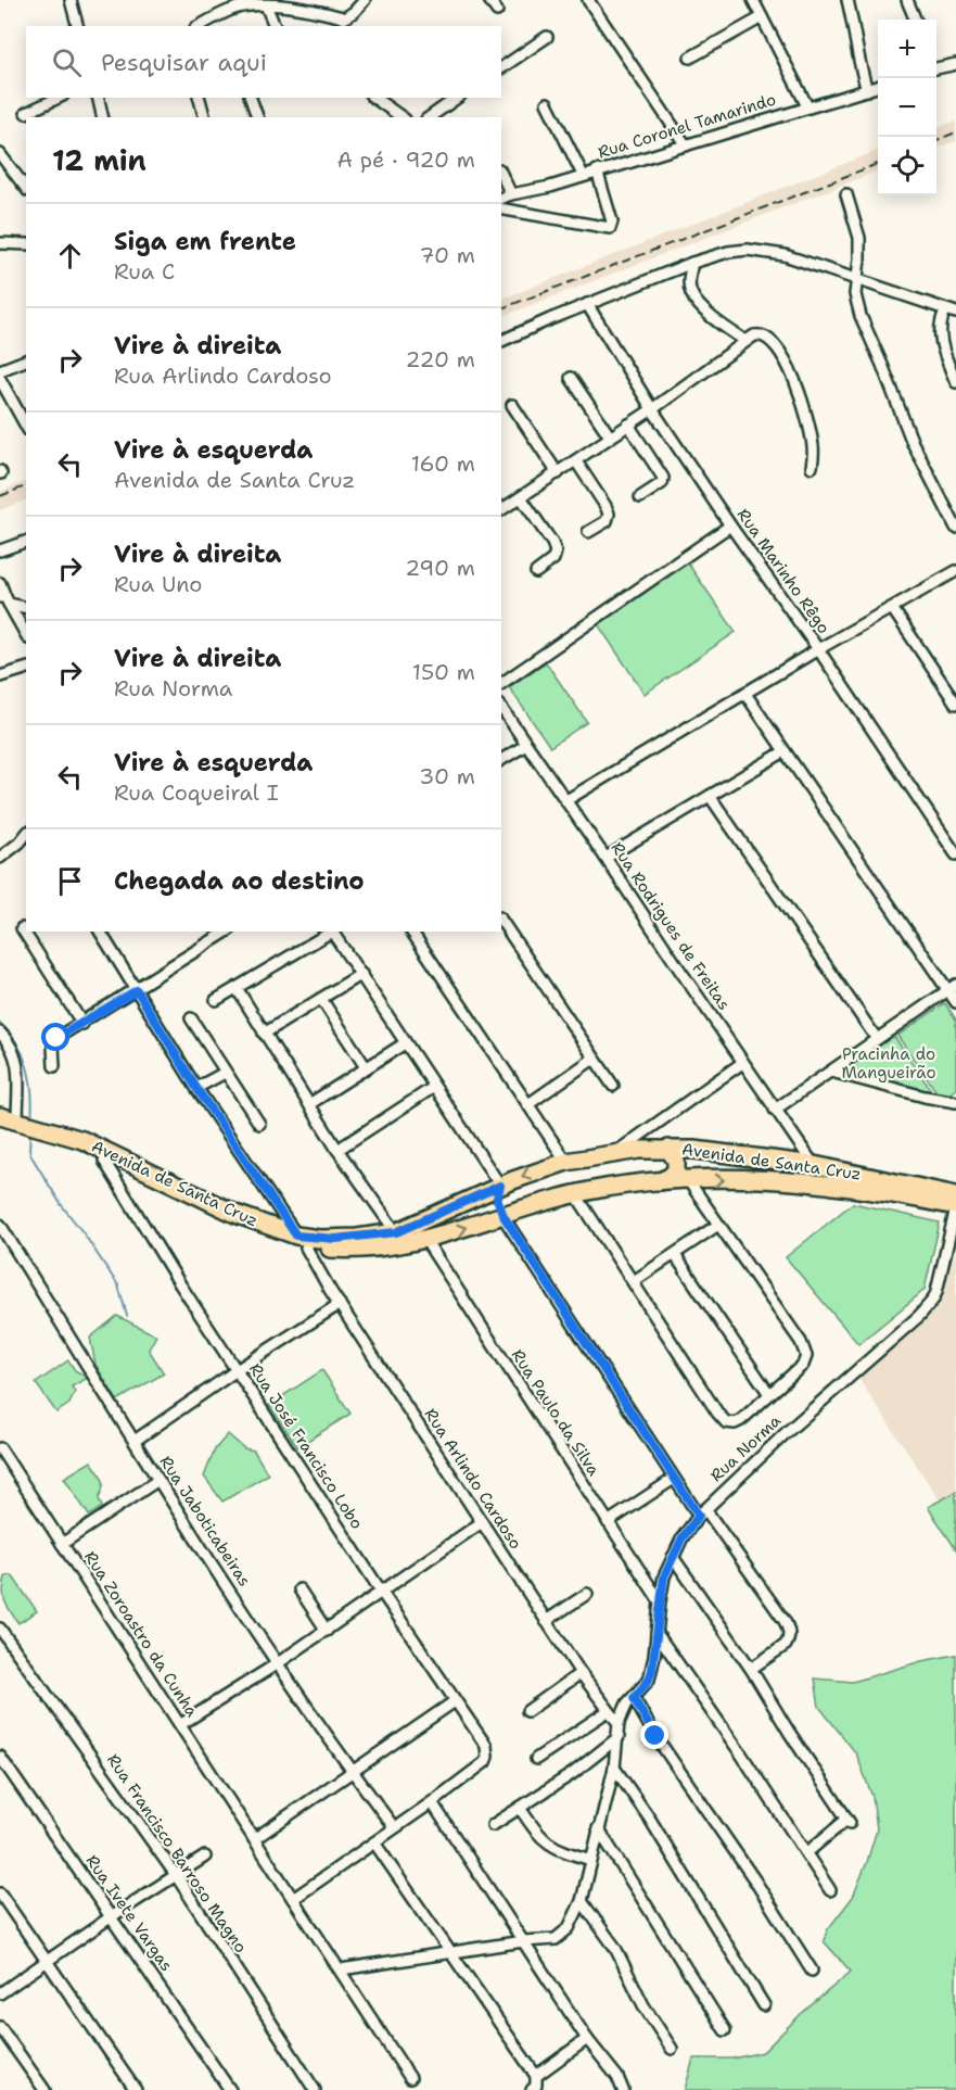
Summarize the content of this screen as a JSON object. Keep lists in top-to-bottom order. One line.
{"streets":{"main road":["Avenida de Santa Cruz"],"street":["Rua Coronel Tamarindo","Rua Marinho Rêgo","Rua Rodrigues de Freitas","Rua Paulo da Silva","Rua José Francisco Lobo","Rua Norma","Rua Arlindo Cardoso","Rua Jaboticabeiras","Rua Zoroastro da Cunha","Rua Francisco Barroso Magno","Rua Ivete Vargas"]},"crossings":[["Rua Rodrigues de Freitas","Avenida de Santa Cruz"],["Avenida de Santa Cruz","Rua Paulo da Silva"],["Avenida de Santa Cruz","Rua José Francisco Lobo"],["Avenida de Santa Cruz","Rua Norma"],["Avenida de Santa Cruz","Rua Arlindo Cardoso"],["Rua Paulo da Silva","Rua Norma"],["Rua Norma","Rua Arlindo Cardoso"]],"parks":["Pracinha do Mangueirão"],"page":{"map_buttons":["+","−"],"search":"Pesquisar aqui","heading":["12 min","A pé · 920 m"],"list":[["Siga em frente","Rua C","70 m"],["Vire à direita","Rua Arlindo Cardoso","220 m"],["Vire à esquerda","Avenida de Santa Cruz","160 m"],["Vire à direita","Rua Uno","290 m"],["Vire à direita","Rua Norma","150 m"],["Vire à esquerda","Rua Coqueiral I","30 m"],"Chegada ao destino"]}}
